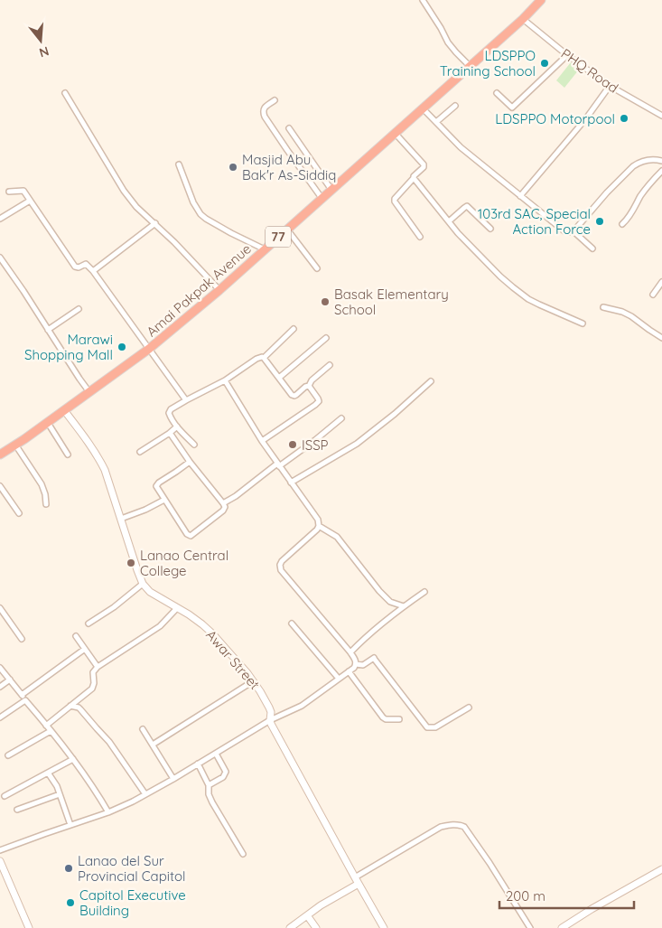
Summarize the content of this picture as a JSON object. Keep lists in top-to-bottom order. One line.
{"streets":{"highway":["77","Amai Pakpak Avenue"],"street":["PHQ Road","Awar Street"]},"crossings":[["PHQ Road","Amai Pakpak Avenue"],["Amai Pakpak Avenue","Awar Street"]],"places":["LDSPPO Training School","LDSPPO Motorpool","Masjid Abu Bak'r As-Siddiq","103rd SAC, Special Action Force","Basak Elementary School","Marawi Shopping Mall","ISSP","Lanao Central College","Lanao del Sur Provincial Capitol","Capitol Executive Building"],"scale_bar":"200 m","north":"bottom"}
